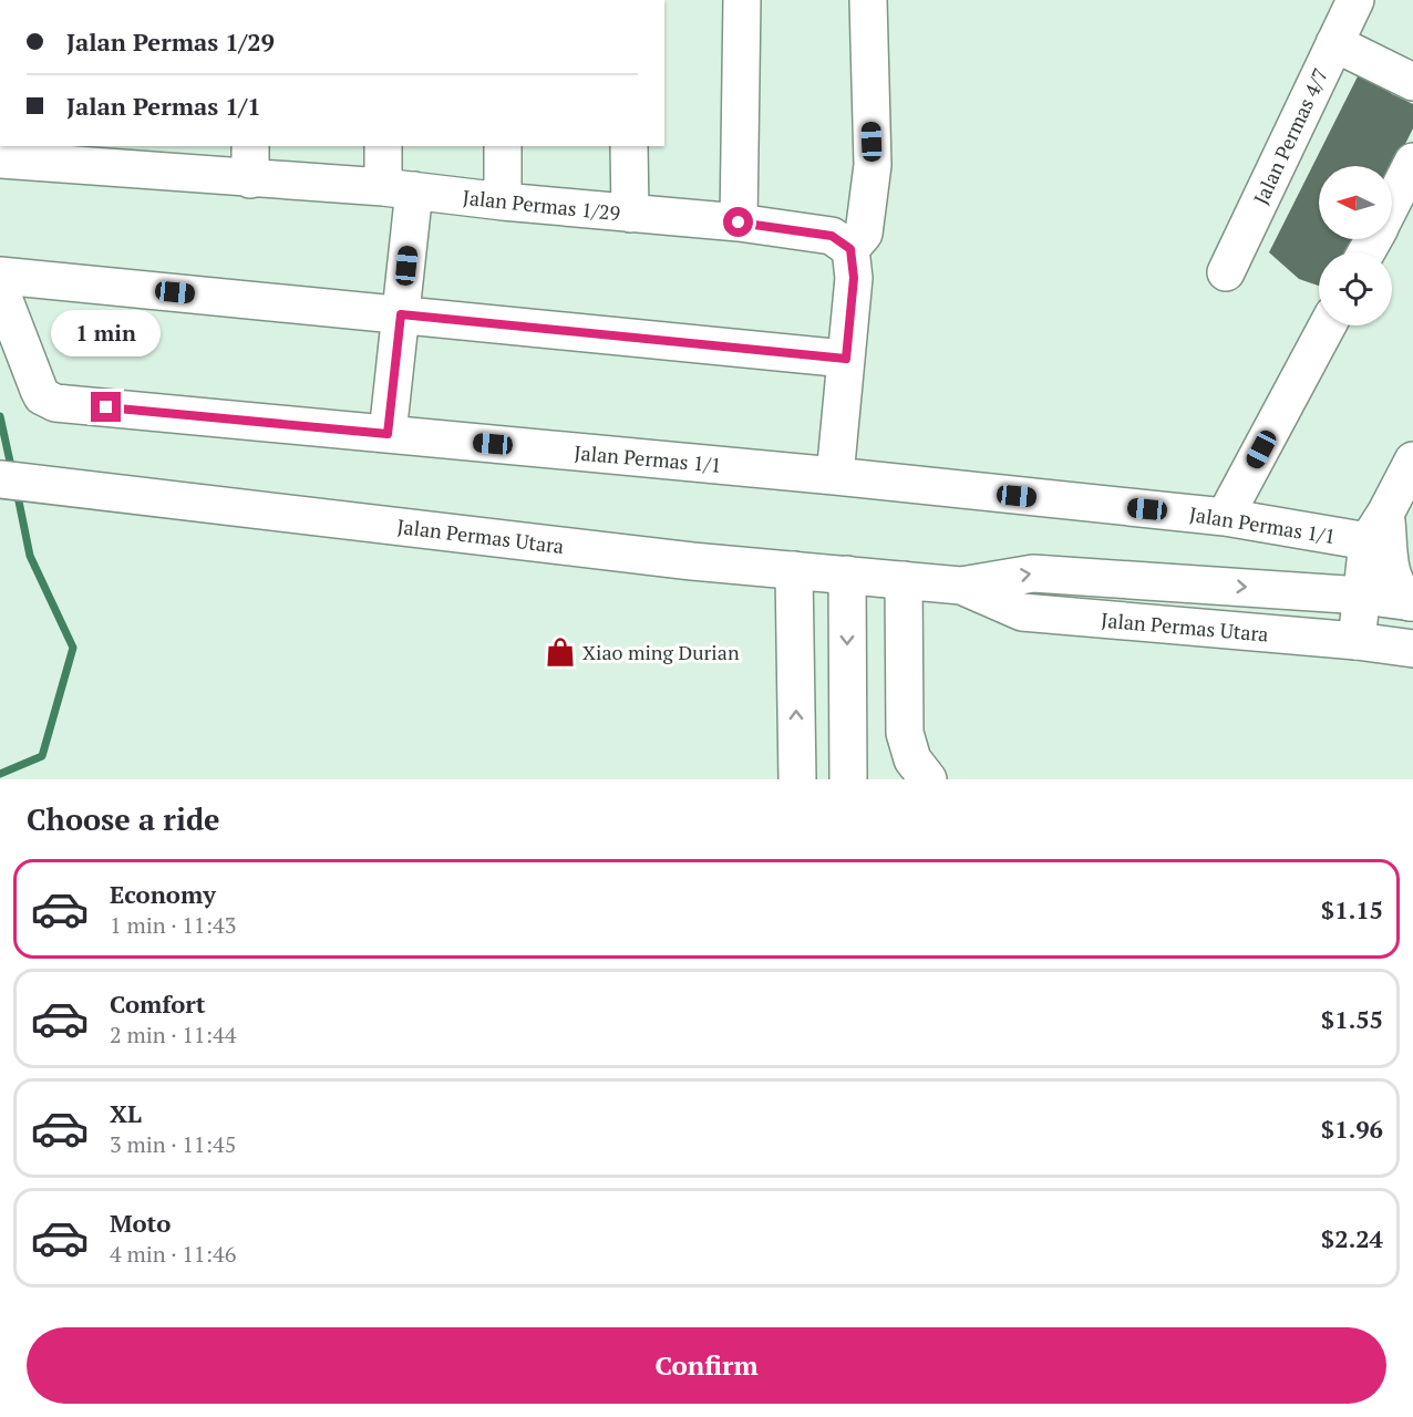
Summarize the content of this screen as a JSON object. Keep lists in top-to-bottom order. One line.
{"streets":{"street":["Jalan Permas 4/7","Jalan Permas 1/29","Jalan Permas 1/1","Jalan Permas Utara"]},"places":{"shop":["Xiao ming Durian"]},"north":"left","page":{"banner":["Jalan Permas 1/29","Jalan Permas 1/1"],"bubble":"1 min","heading":"Choose a ride","list":[{"name":"Economy","note":"1 min · 11:43","value":"$1.15"},{"name":"Comfort","note":"2 min · 11:44","value":"$1.55"},{"name":"XL","note":"3 min · 11:45","value":"$1.96"},{"name":"Moto","note":"4 min · 11:46","value":"$2.24"}],"buttons":"Confirm"}}
